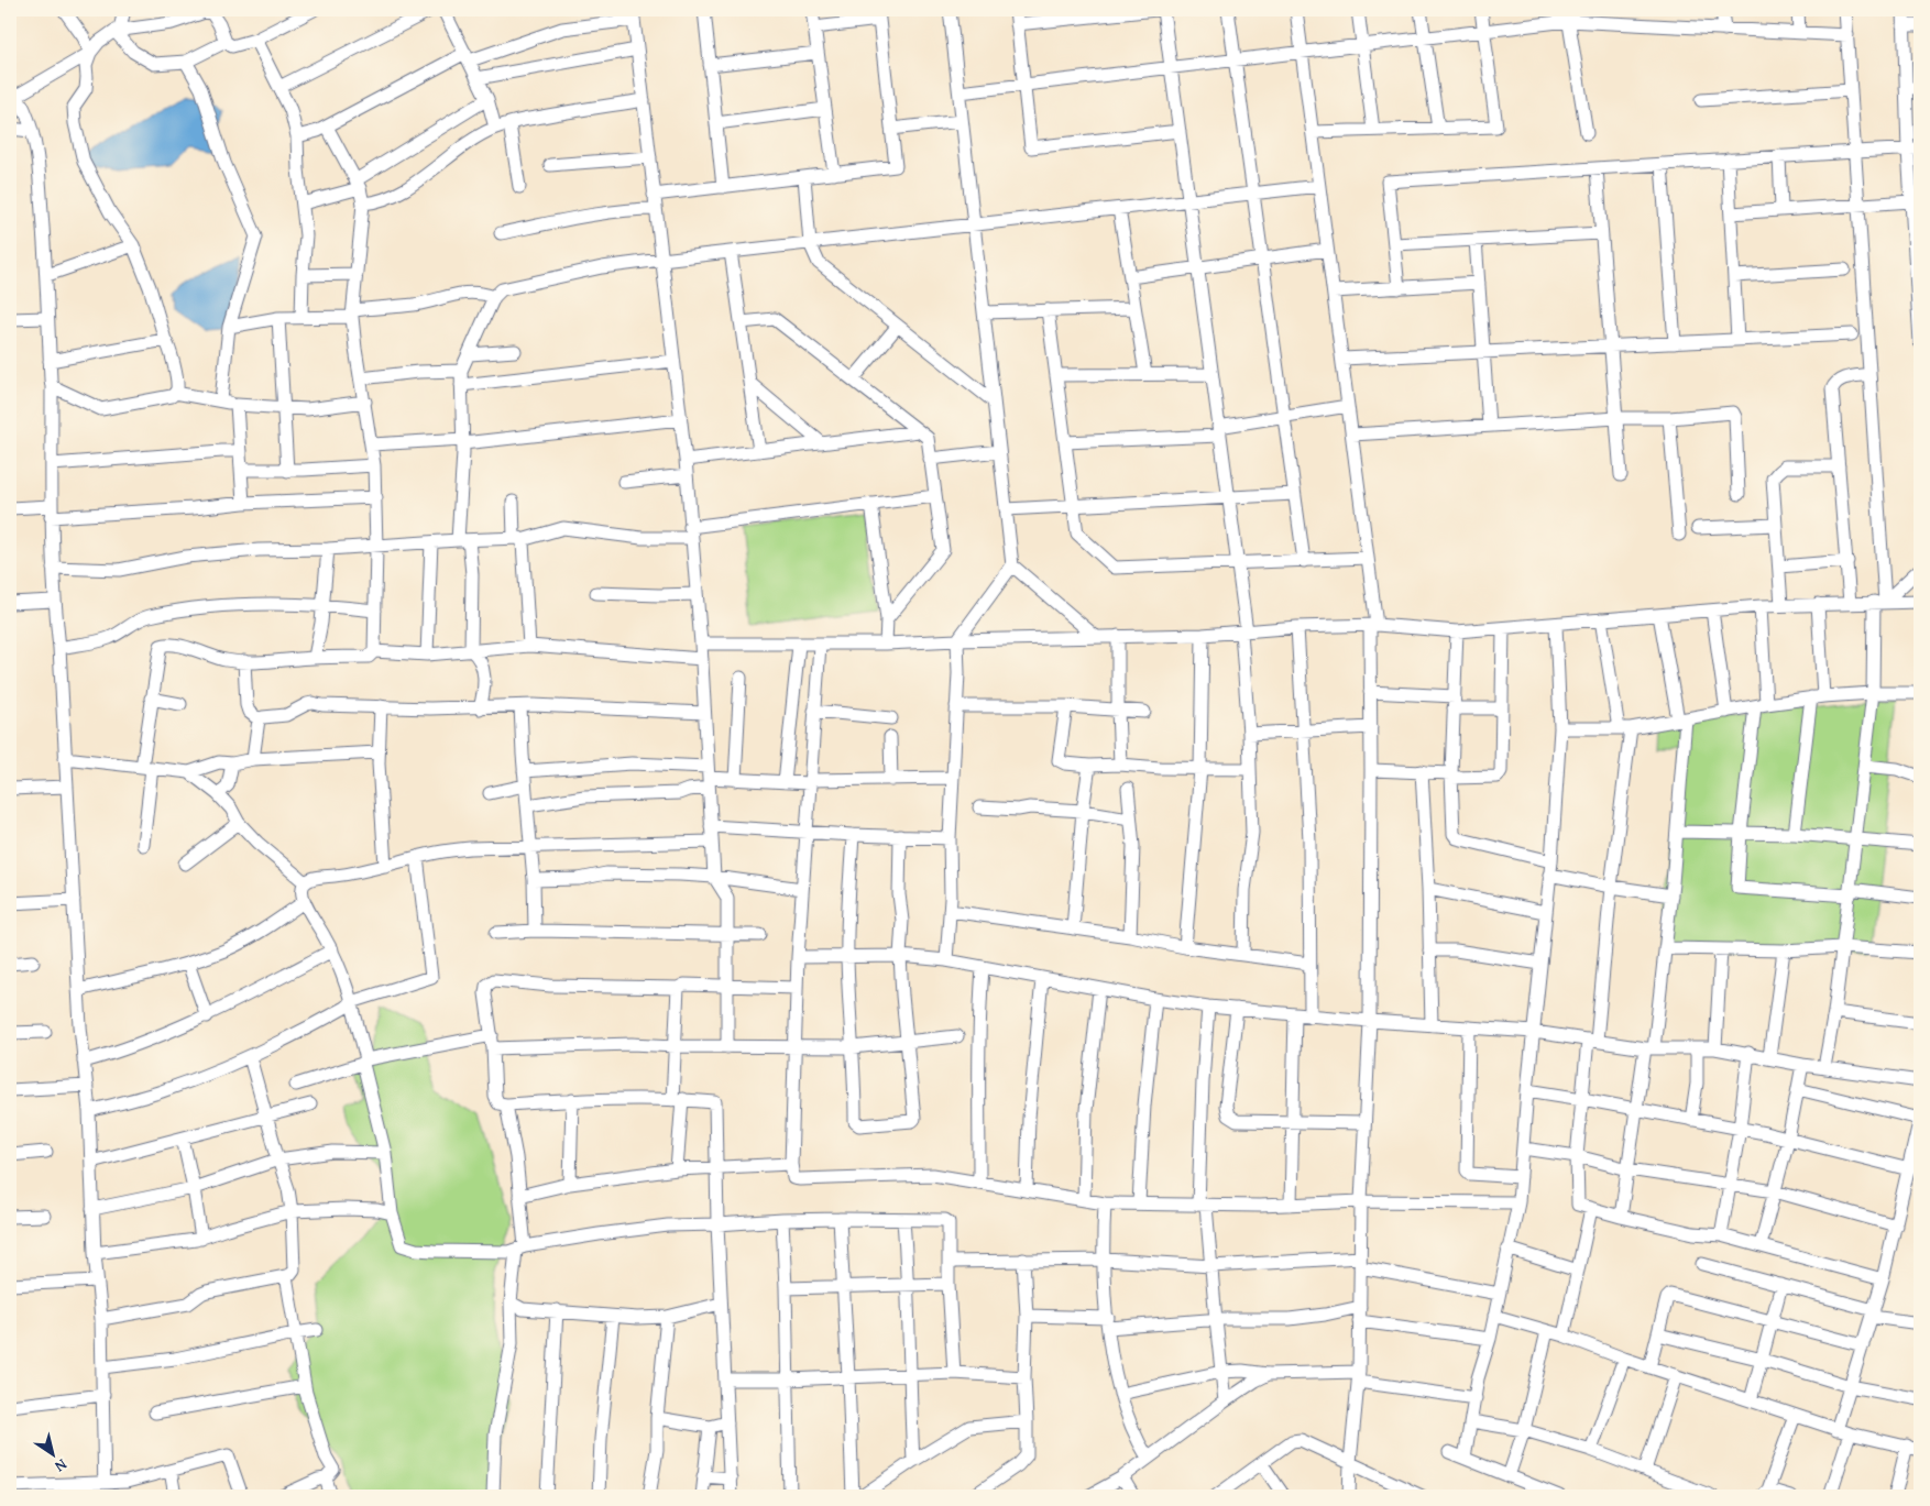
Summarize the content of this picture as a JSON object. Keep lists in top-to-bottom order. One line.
{"north":"bottom right"}
